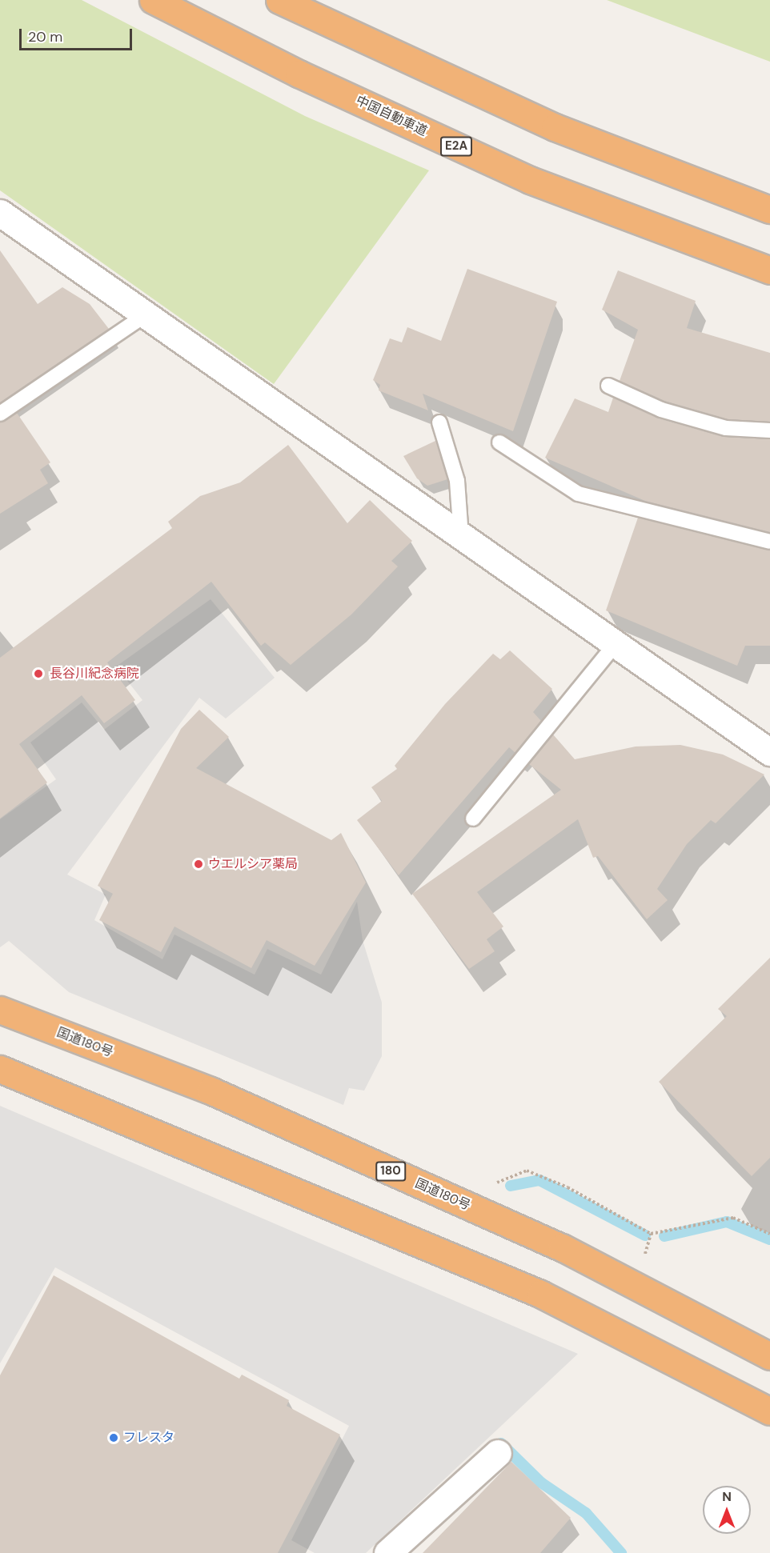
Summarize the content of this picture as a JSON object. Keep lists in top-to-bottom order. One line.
{"streets":{"highway":["中国自動車道","E2A","国道180号","180"]},"places":["長谷川紀念病院","ウエルシア薬局","フレスタ"],"scale_bar":"20 m","north":"top"}
